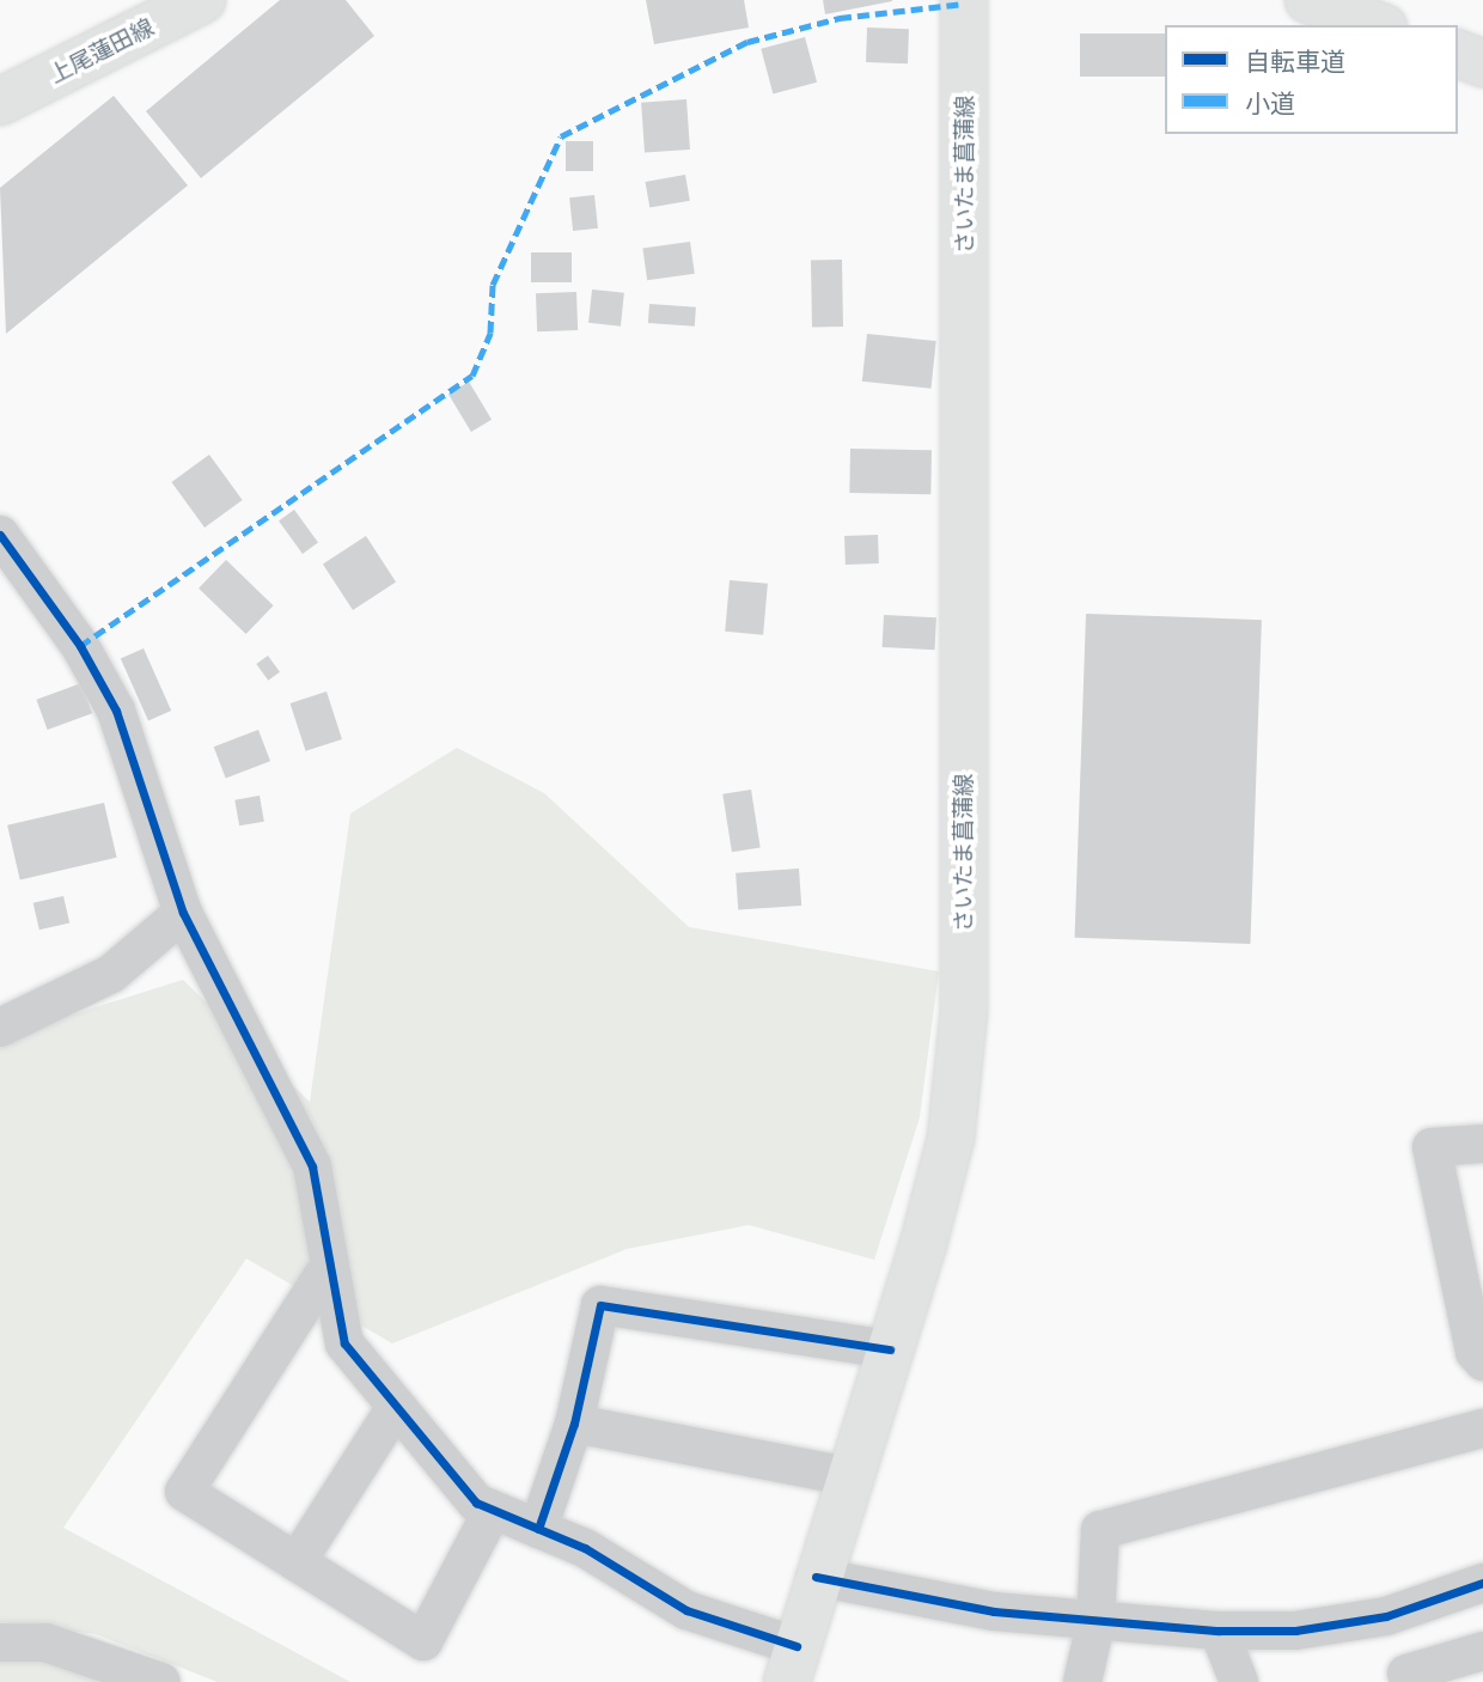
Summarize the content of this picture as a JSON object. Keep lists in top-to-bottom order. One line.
{"streets":{"main road":["上尾蓮田線","さいたま菖蒲線"]},"legend":["自転車道","小道"]}
